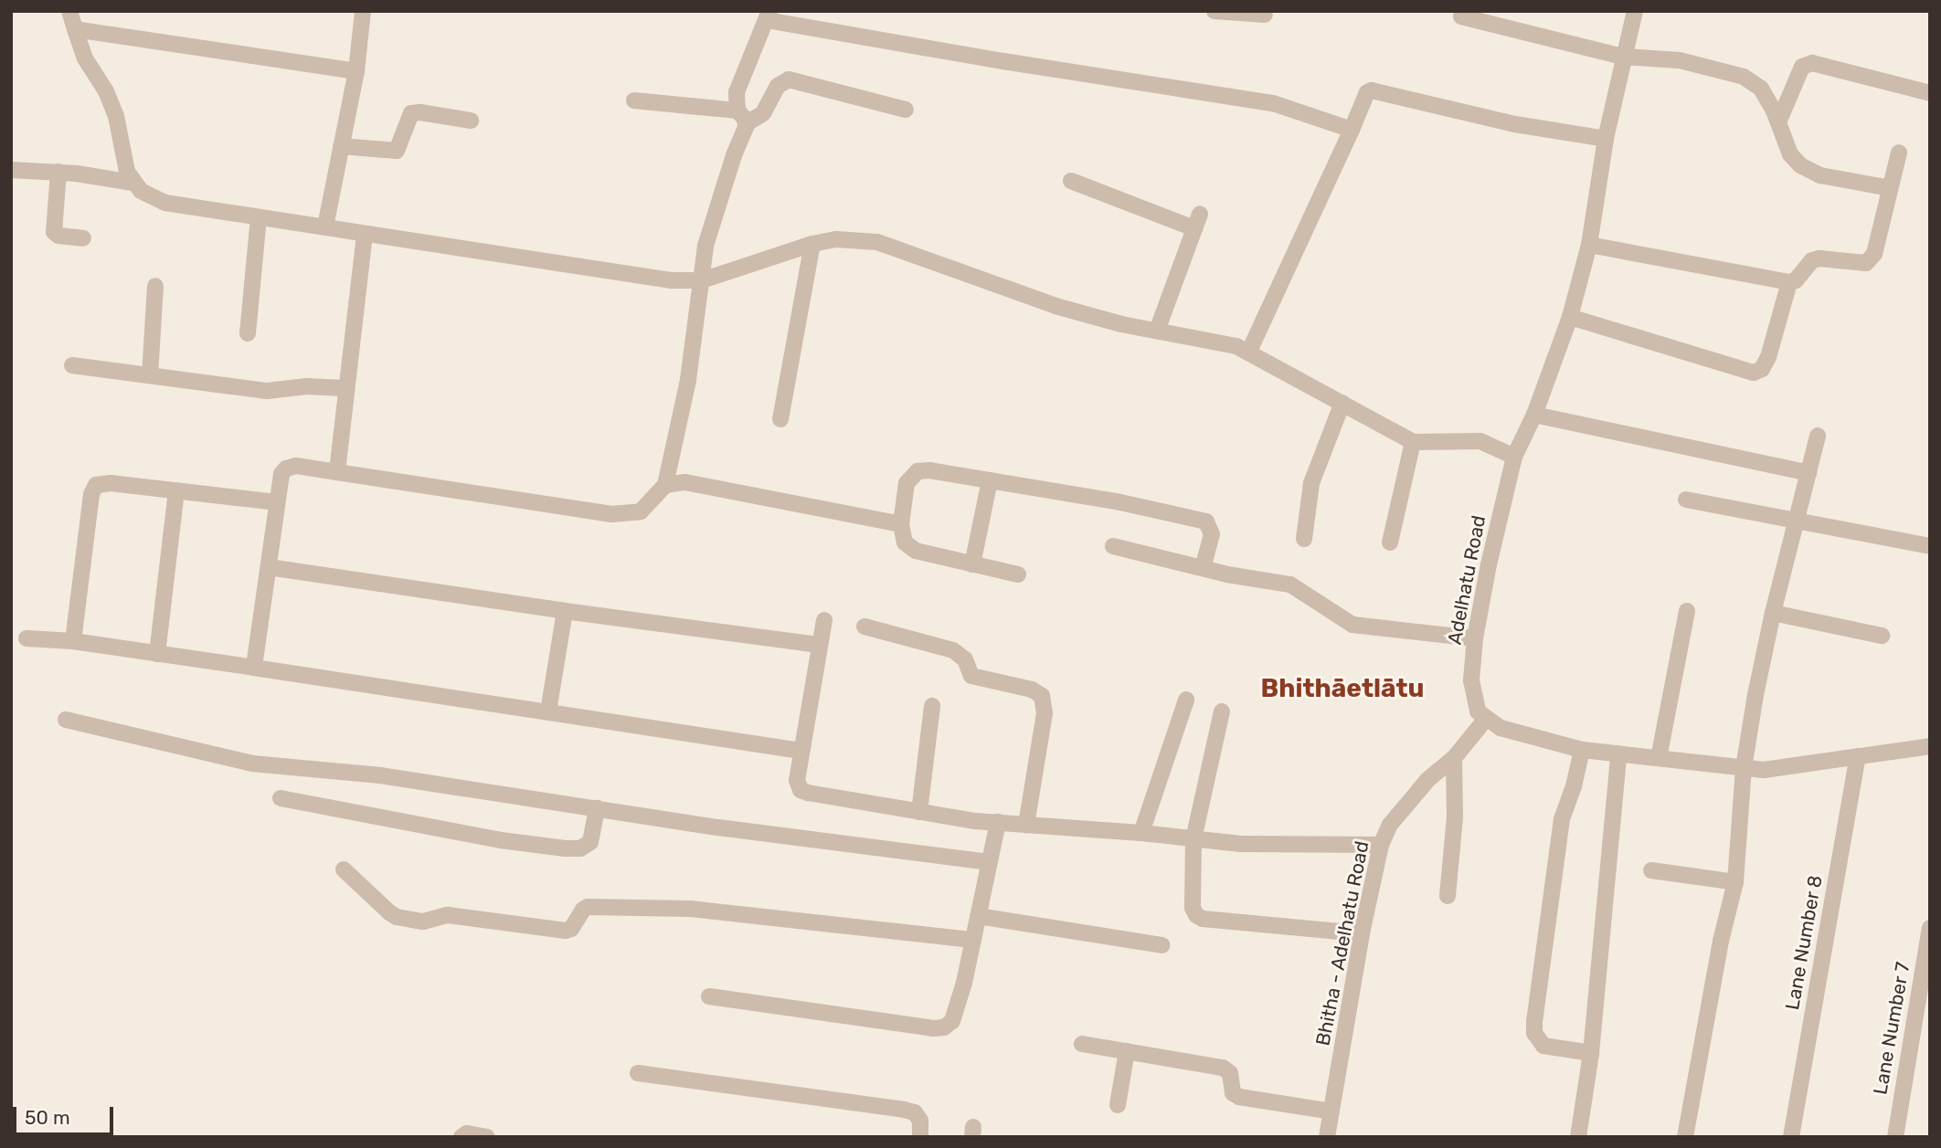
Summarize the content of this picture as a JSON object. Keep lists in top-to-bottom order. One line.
{"streets":{"street":["Adelhatu Road","Lane Number 8","Bhitha - Adelhatu Road","Lane Number 7"]},"crossings":[["Adelhatu Road","Bhitha - Adelhatu Road"]],"districts":["Bhithāetlātu"],"scale_bar":"50 m"}
